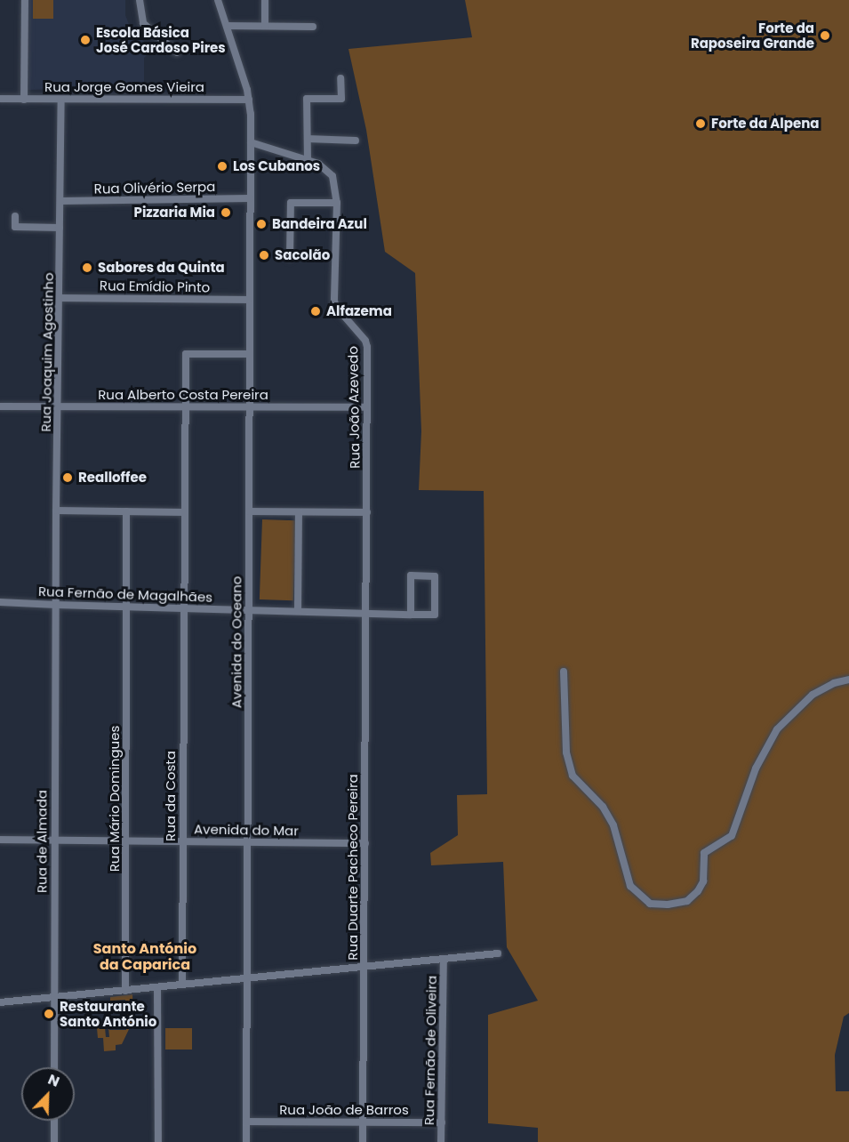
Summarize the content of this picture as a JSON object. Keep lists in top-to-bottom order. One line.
{"streets":{"street":["Rua Jorge Gomes Vieira","Rua Olivério Serpa","Rua Emídio Pinto","Rua Joaquim Agostinho","Rua Alberto Costa Pereira","Rua João Azevedo","Rua Fernão de Magalhães","Avenida do Oceano","Rua da Costa","Rua Mário Domingues","Avenida do Mar","Rua de Almada","Rua Duarte Pacheco Pereira","Rua Fernão de Oliveira","Rua João de Barros"]},"crossings":[["Rua Jorge Gomes Vieira","Rua Joaquim Agostinho"],["Rua Jorge Gomes Vieira","Avenida do Oceano"],["Rua Olivério Serpa","Rua Joaquim Agostinho"],["Rua Olivério Serpa","Avenida do Oceano"],["Rua Emídio Pinto","Rua Joaquim Agostinho"],["Rua Emídio Pinto","Avenida do Oceano"],["Rua Joaquim Agostinho","Rua Alberto Costa Pereira"],["Rua Joaquim Agostinho","Rua Fernão de Magalhães"],["Rua Joaquim Agostinho","Rua de Almada"],["Rua Alberto Costa Pereira","Rua João Azevedo"],["Rua Alberto Costa Pereira","Avenida do Oceano"],["Rua Alberto Costa Pereira","Rua da Costa"],["Rua João Azevedo","Rua Fernão de Magalhães"],["Rua João Azevedo","Avenida do Oceano"],["Rua João Azevedo","Rua Duarte Pacheco Pereira"],["Rua Fernão de Magalhães","Avenida do Oceano"],["Rua Fernão de Magalhães","Rua da Costa"],["Rua Fernão de Magalhães","Rua Mário Domingues"],["Rua Fernão de Magalhães","Rua de Almada"],["Rua Fernão de Magalhães","Rua Duarte Pacheco Pereira"],["Avenida do Oceano","Rua da Costa"],["Avenida do Oceano","Avenida do Mar"],["Avenida do Oceano","Rua João de Barros"],["Rua da Costa","Avenida do Mar"],["Rua Mário Domingues","Avenida do Mar"],["Avenida do Mar","Rua de Almada"],["Avenida do Mar","Rua Duarte Pacheco Pereira"],["Rua Duarte Pacheco Pereira","Rua João de Barros"],["Rua Fernão de Oliveira","Rua João de Barros"]],"districts":["Santo António da Caparica"],"places":["Forte da Raposeira Grande","Escola Básica José Cardoso Pires","Forte da Alpena","Los Cubanos","Pizzaria Mia","Bandeira Azul","Sacolão","Sabores da Quinta","Alfazema","Realloffee","Restaurante Santo António"],"north":"top right"}
